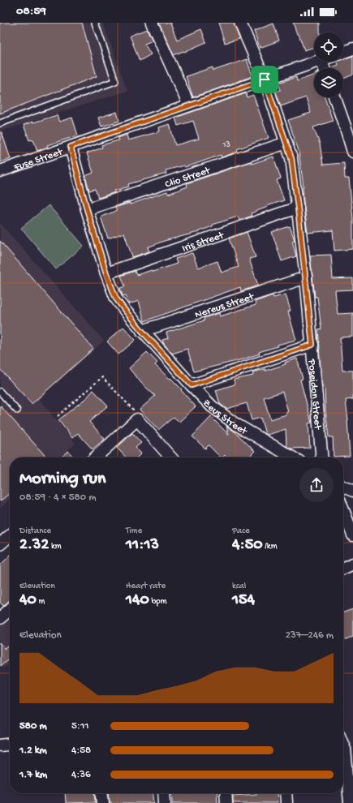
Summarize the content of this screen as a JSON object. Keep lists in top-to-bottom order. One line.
{"streets":{"street":["Fuse Street","Clio Street","Iris Street","Nereus Street","Poseidon Street","Zeus Street"]},"crossings":[["Fuse Street","Poseidon Street"],["Fuse Street","Zeus Street"],["Clio Street","Poseidon Street"],["Clio Street","Zeus Street"],["Iris Street","Poseidon Street"],["Iris Street","Zeus Street"],["Nereus Street","Poseidon Street"],["Nereus Street","Zeus Street"]],"house_numbers":["13"],"page":{"status":"08:59","heading":["Morning run","08:59 · 4 × 580 m"],"stats":[["Distance","2.32 km"],["Time","11:13"],["Pace","4:50 /km"],["Elevation","40 m"],["Heart rate","140 bpm"],["kcal","154"]],"chart":["Elevation","237–246 m"],"list":[{"name":"580 m","note":"5:11"},{"name":"1.2 km","note":"4:58"},{"name":"1.7 km","note":"4:36"}]}}
